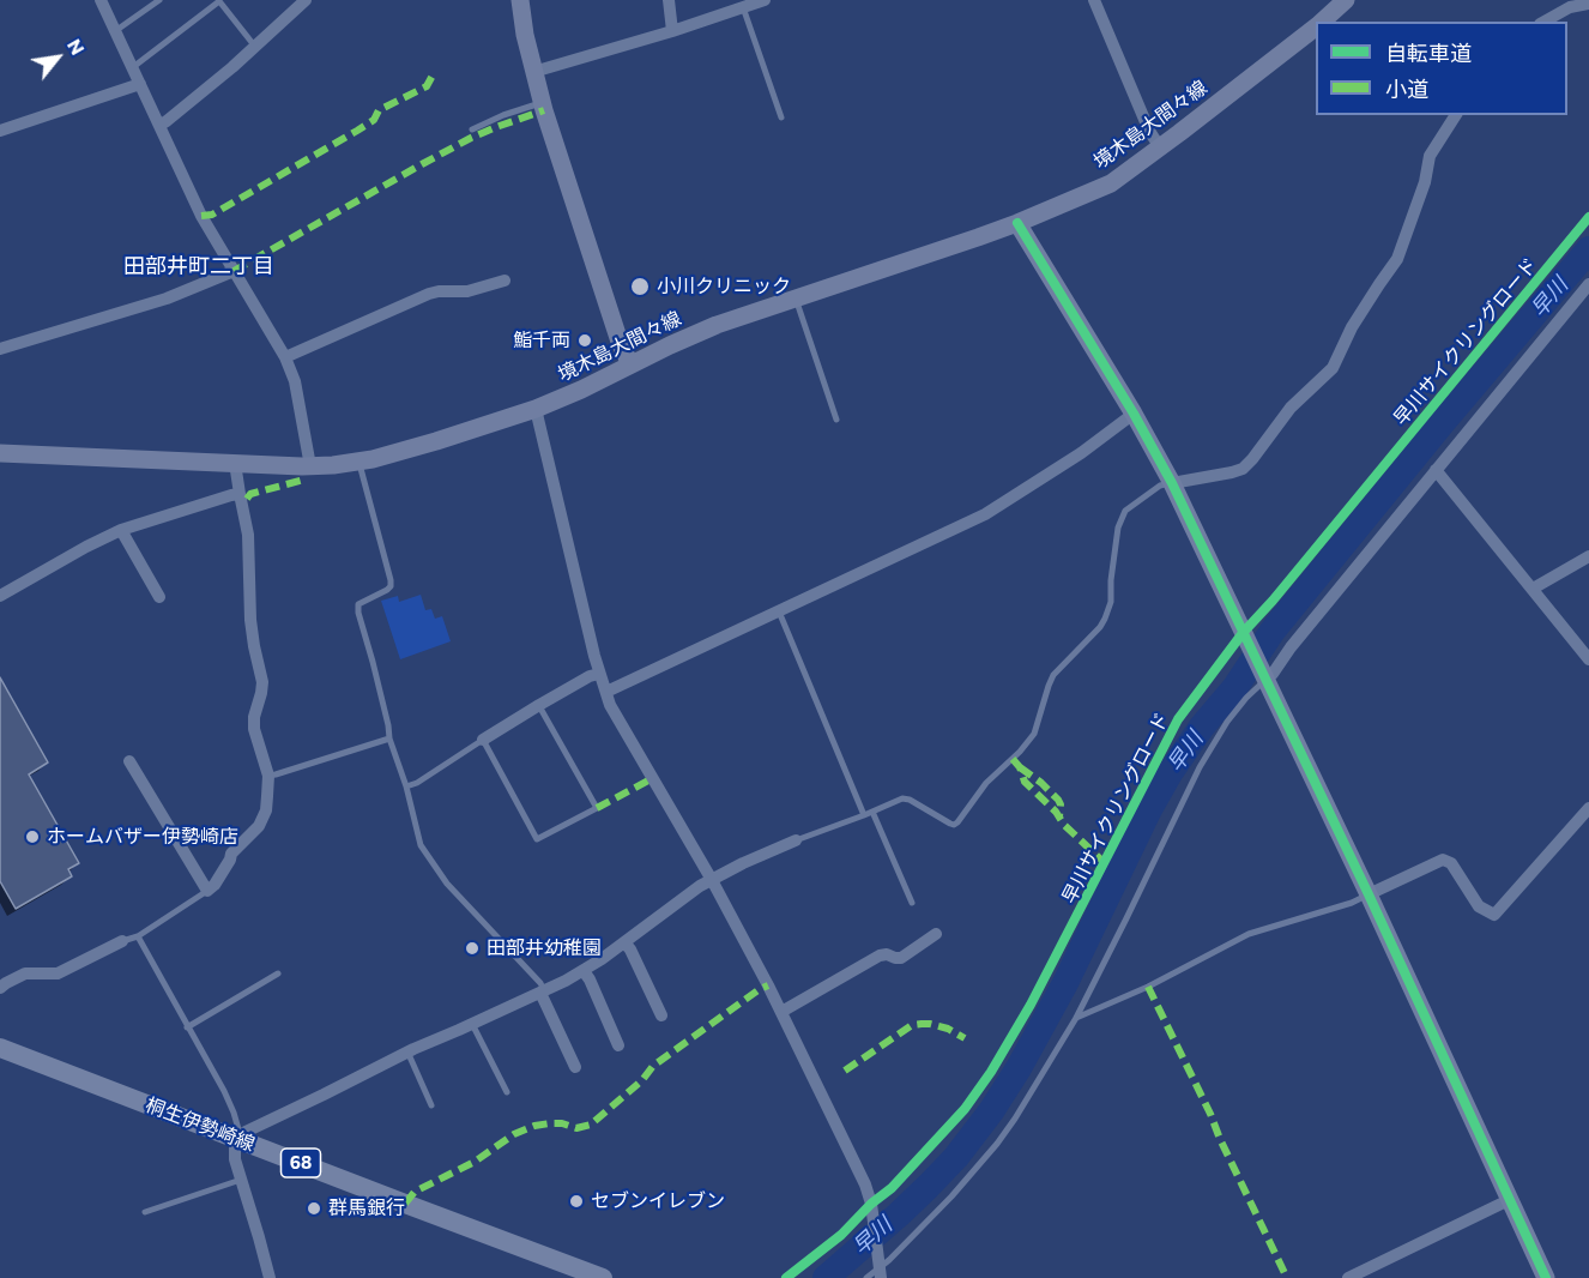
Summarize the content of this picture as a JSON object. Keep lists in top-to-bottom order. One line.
{"streets":{"main road":["桐生伊勢崎線","68"],"street":["境木島大間々線"],"cycle path":["早川サイクリングロード"]},"districts":["田部井町二丁目"],"water":["早川"],"places":["小川クリニック","鮨千両","ホームバザー伊勢崎店","田部井幼稚園","セブンイレブン","群馬銀行"],"legend":["自転車道","小道"],"north":"top right"}
